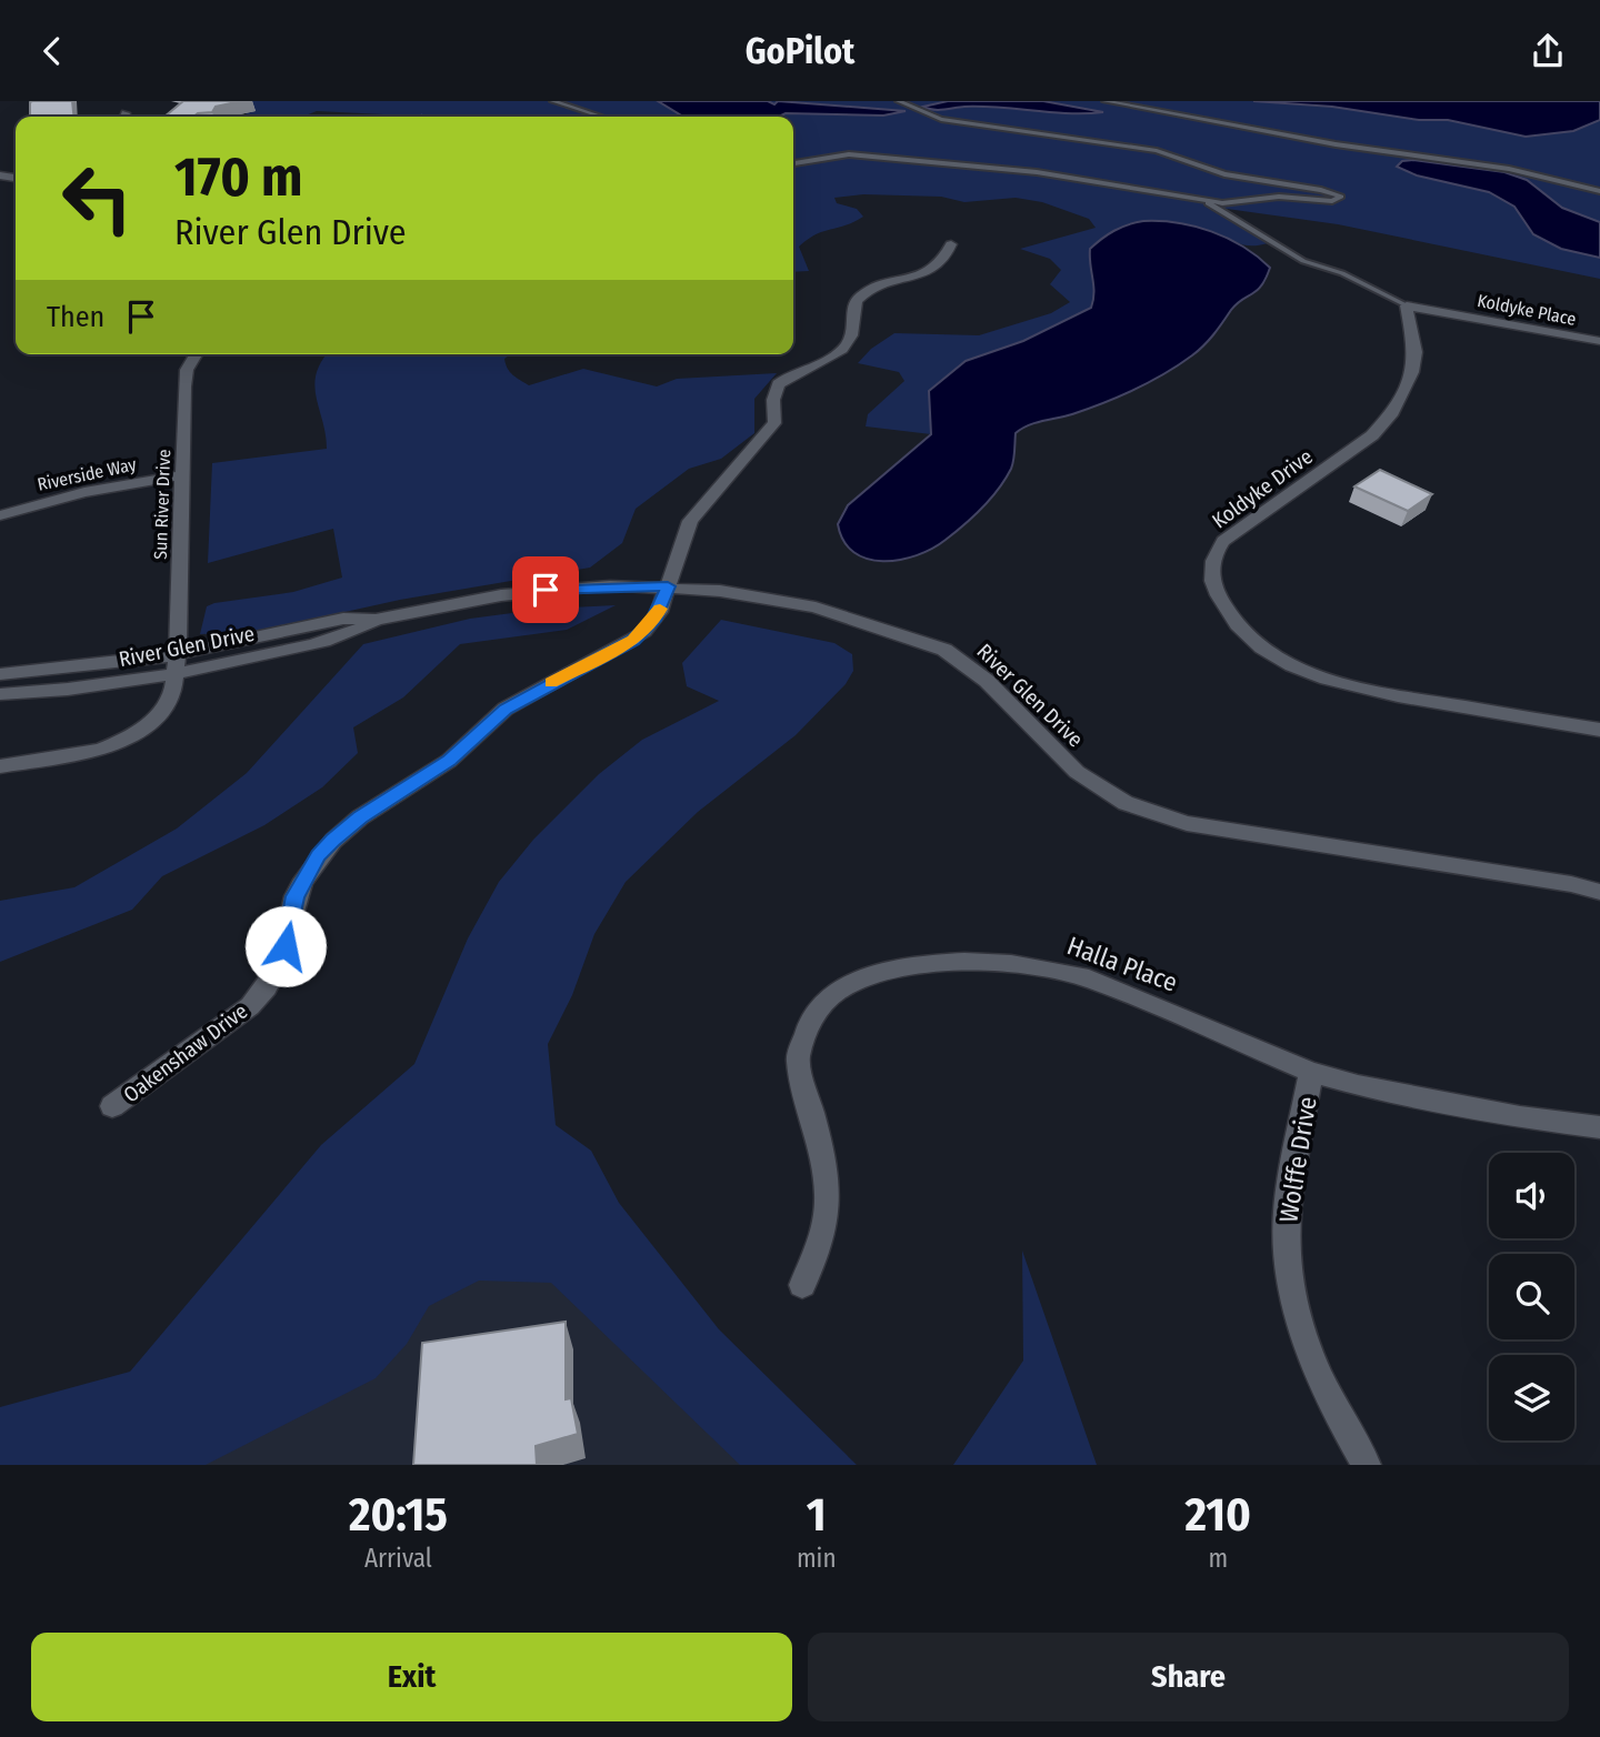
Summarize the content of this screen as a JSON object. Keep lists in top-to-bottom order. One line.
{"streets":{"street":["Koldyke Place","Riverside Way","Koldyke Drive","Sun River Drive","River Glen Drive","Halla Place","Oakenshaw Drive","Wolffe Drive"]},"crossings":[["Koldyke Place","Koldyke Drive"],["Riverside Way","Sun River Drive"],["Sun River Drive","River Glen Drive"],["River Glen Drive","Oakenshaw Drive"],["Halla Place","Wolffe Drive"]],"page":{"header":"GoPilot","turn":["170 m","River Glen Drive"],"then":"Then","eta":["20:15","Arrival","1","min","210","m"],"buttons":["Exit","Share"]}}
